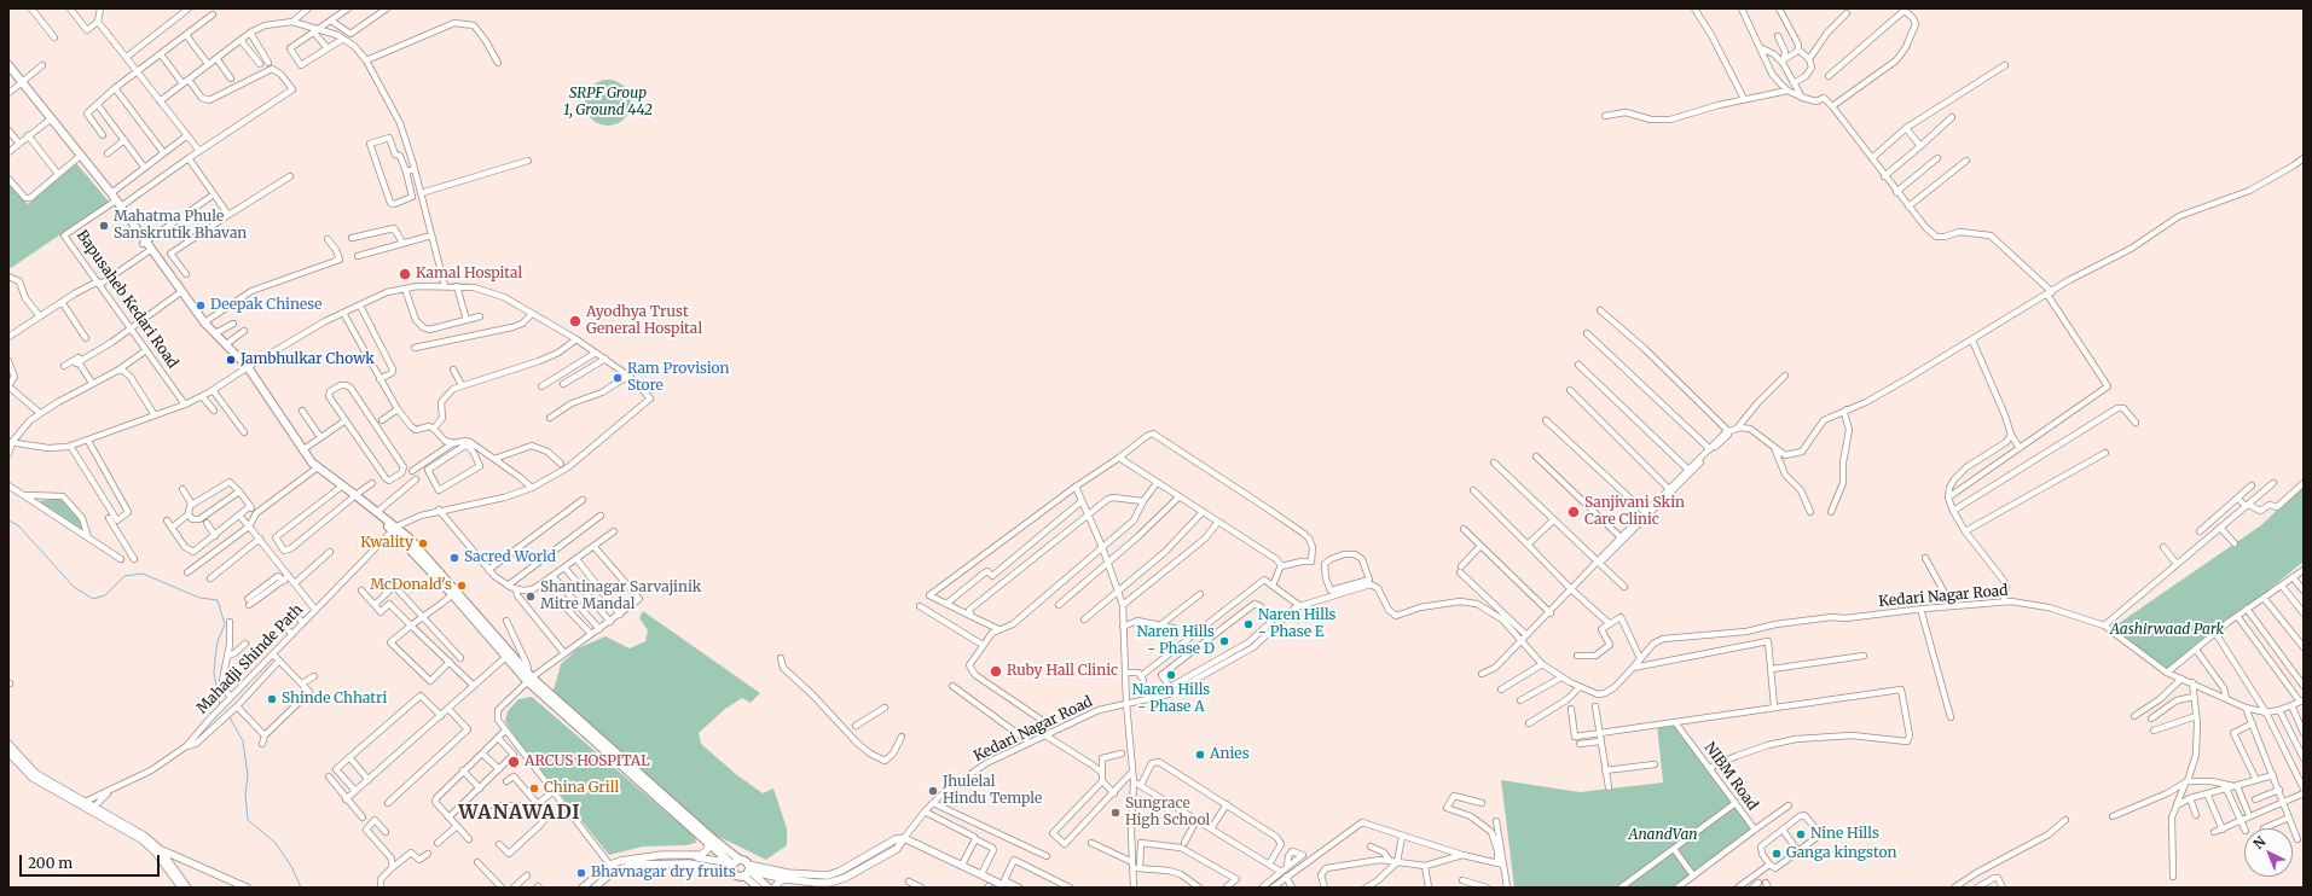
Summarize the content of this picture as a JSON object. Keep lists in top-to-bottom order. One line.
{"streets":{"street":["Bapusaheb Kedari Road","Kedari Nagar Road","Mahadji Shinde Path","NIBM Road"]},"districts":["WANAWADI"],"parks":["SRPF Group 1, Ground 442","Aashirwaad Park","AnandVan"],"places":["Mahatma Phule Sanskrutik Bhavan","Kamal Hospital","Deepak Chinese","Ayodhya Trust General Hospital","Jambhulkar Chowk","Ram Provision Store","Sanjivani Skin Care Clinic","Kwality","Sacred World","McDonald's","Shantinagar Sarvajinik Mitre Mandal","Naren Hills - Phase E","Naren Hills - Phase D","Ruby Hall Clinic","Naren Hills - Phase A","Shinde Chhatri","Anies","ARCUS HOSPITAL","China Grill","Jhulelal Hindu Temple","Sungrace High School","Nine Hills","Ganga kingston","Bhavnagar dry fruits"],"scale_bar":"200 m","north":"top left"}
